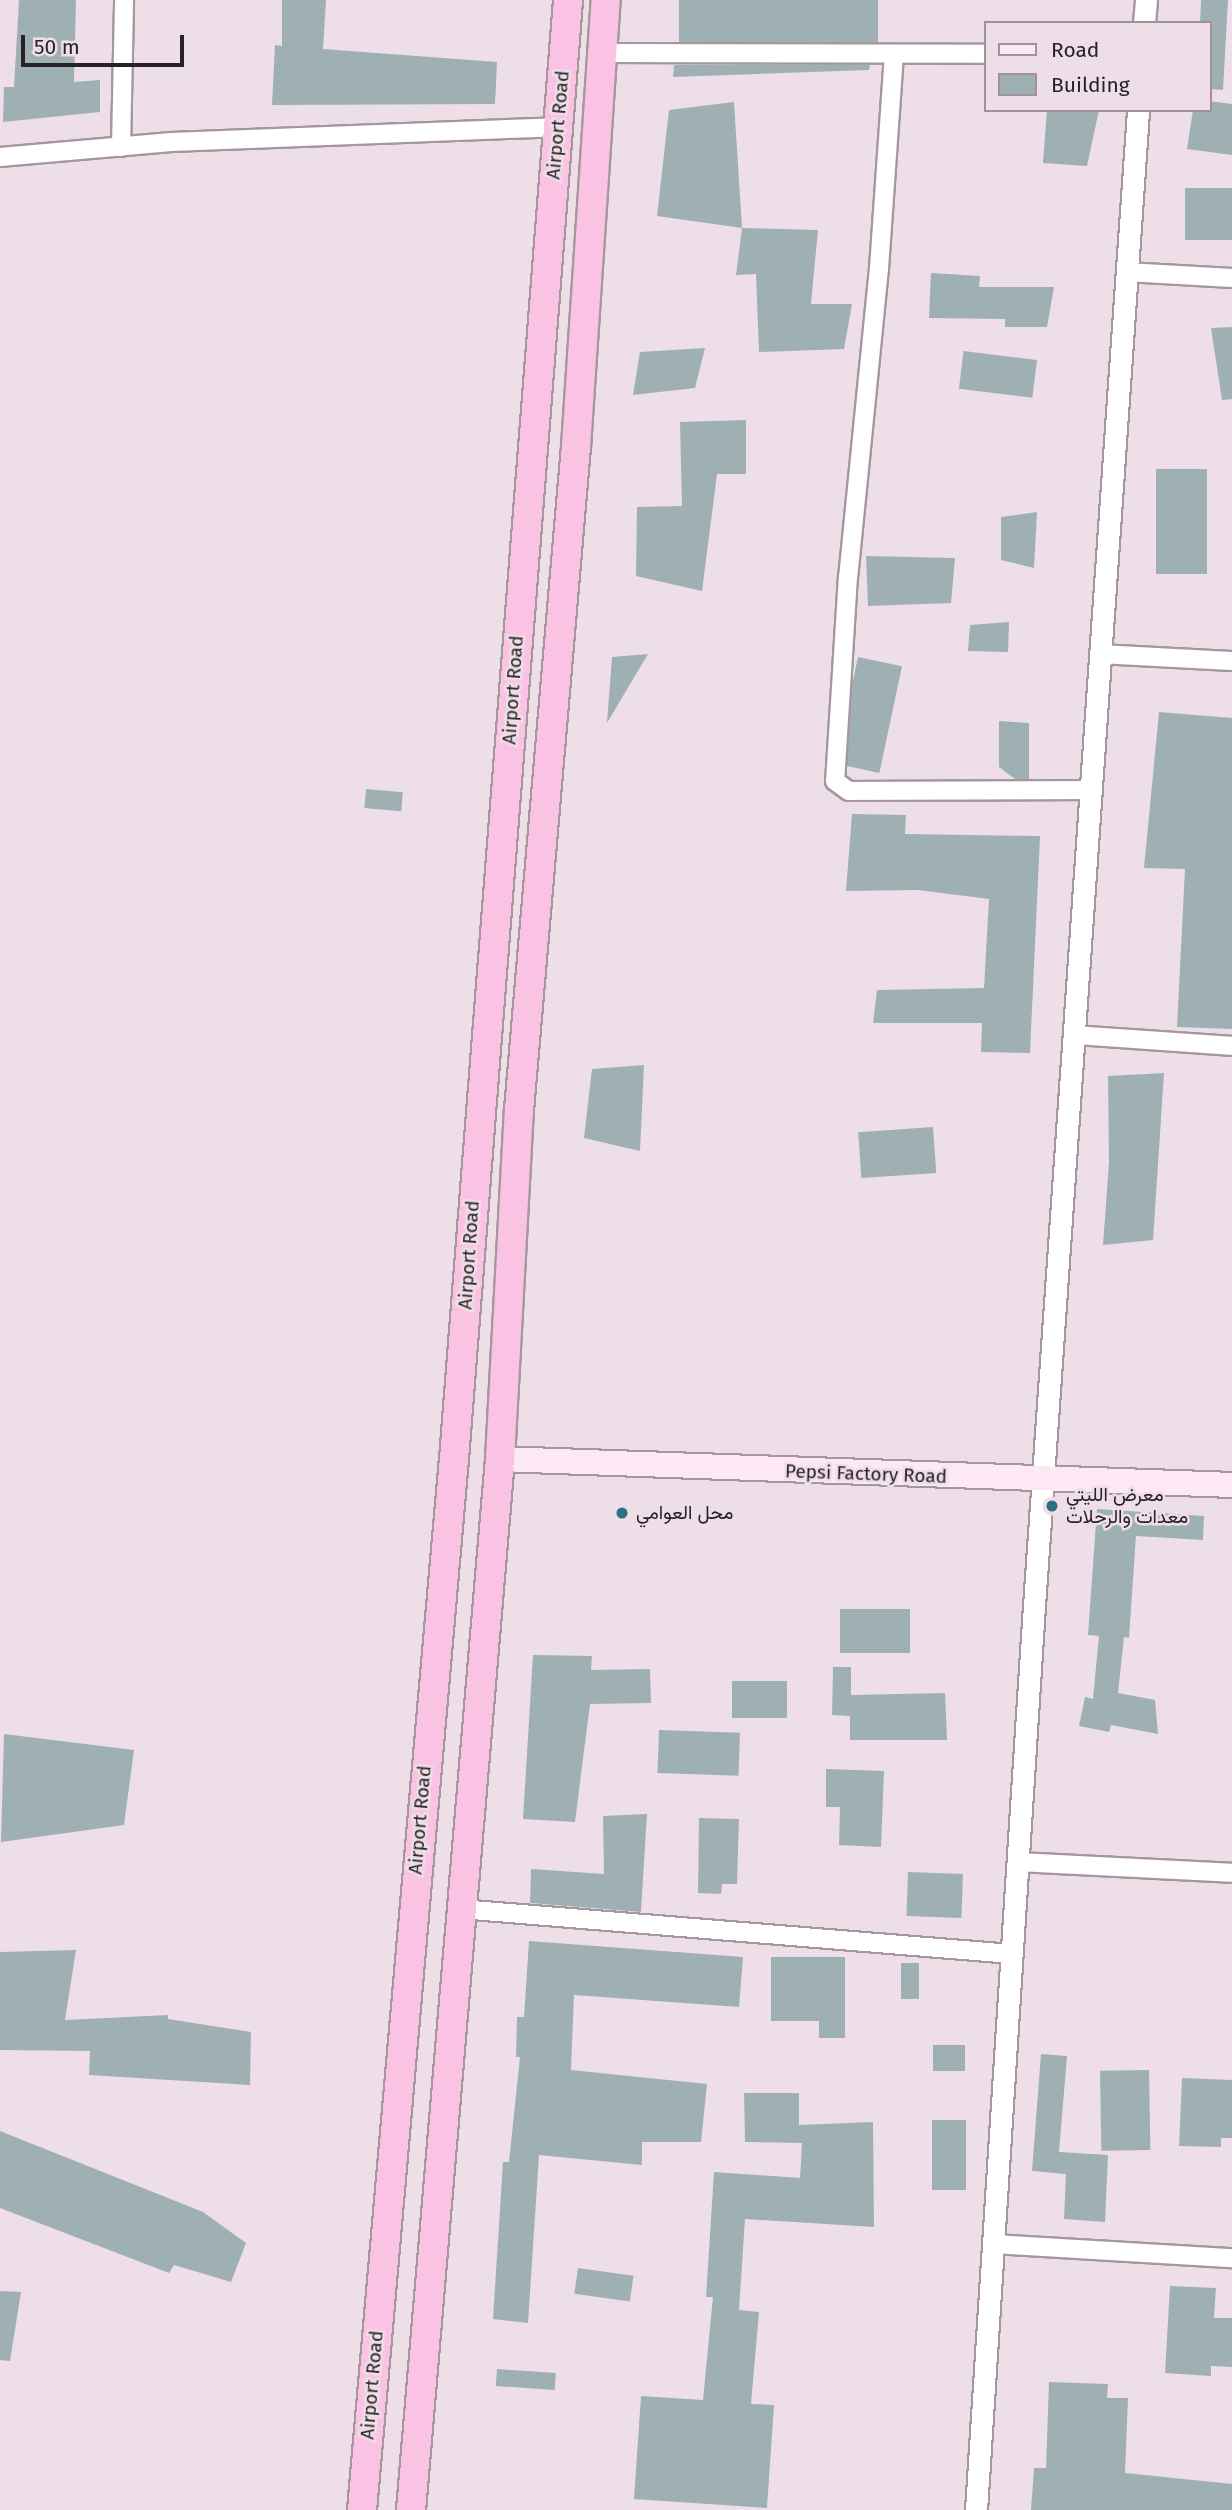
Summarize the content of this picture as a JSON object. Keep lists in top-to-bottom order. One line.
{"streets":{"highway":["Airport Road"],"main road":["Pepsi Factory Road"]},"crossings":[["Airport Road","Pepsi Factory Road"]],"places":["معرض الليتي معدات والرحلات","محل العوامي"],"legend":["Road","Building"],"scale_bar":"50 m"}
